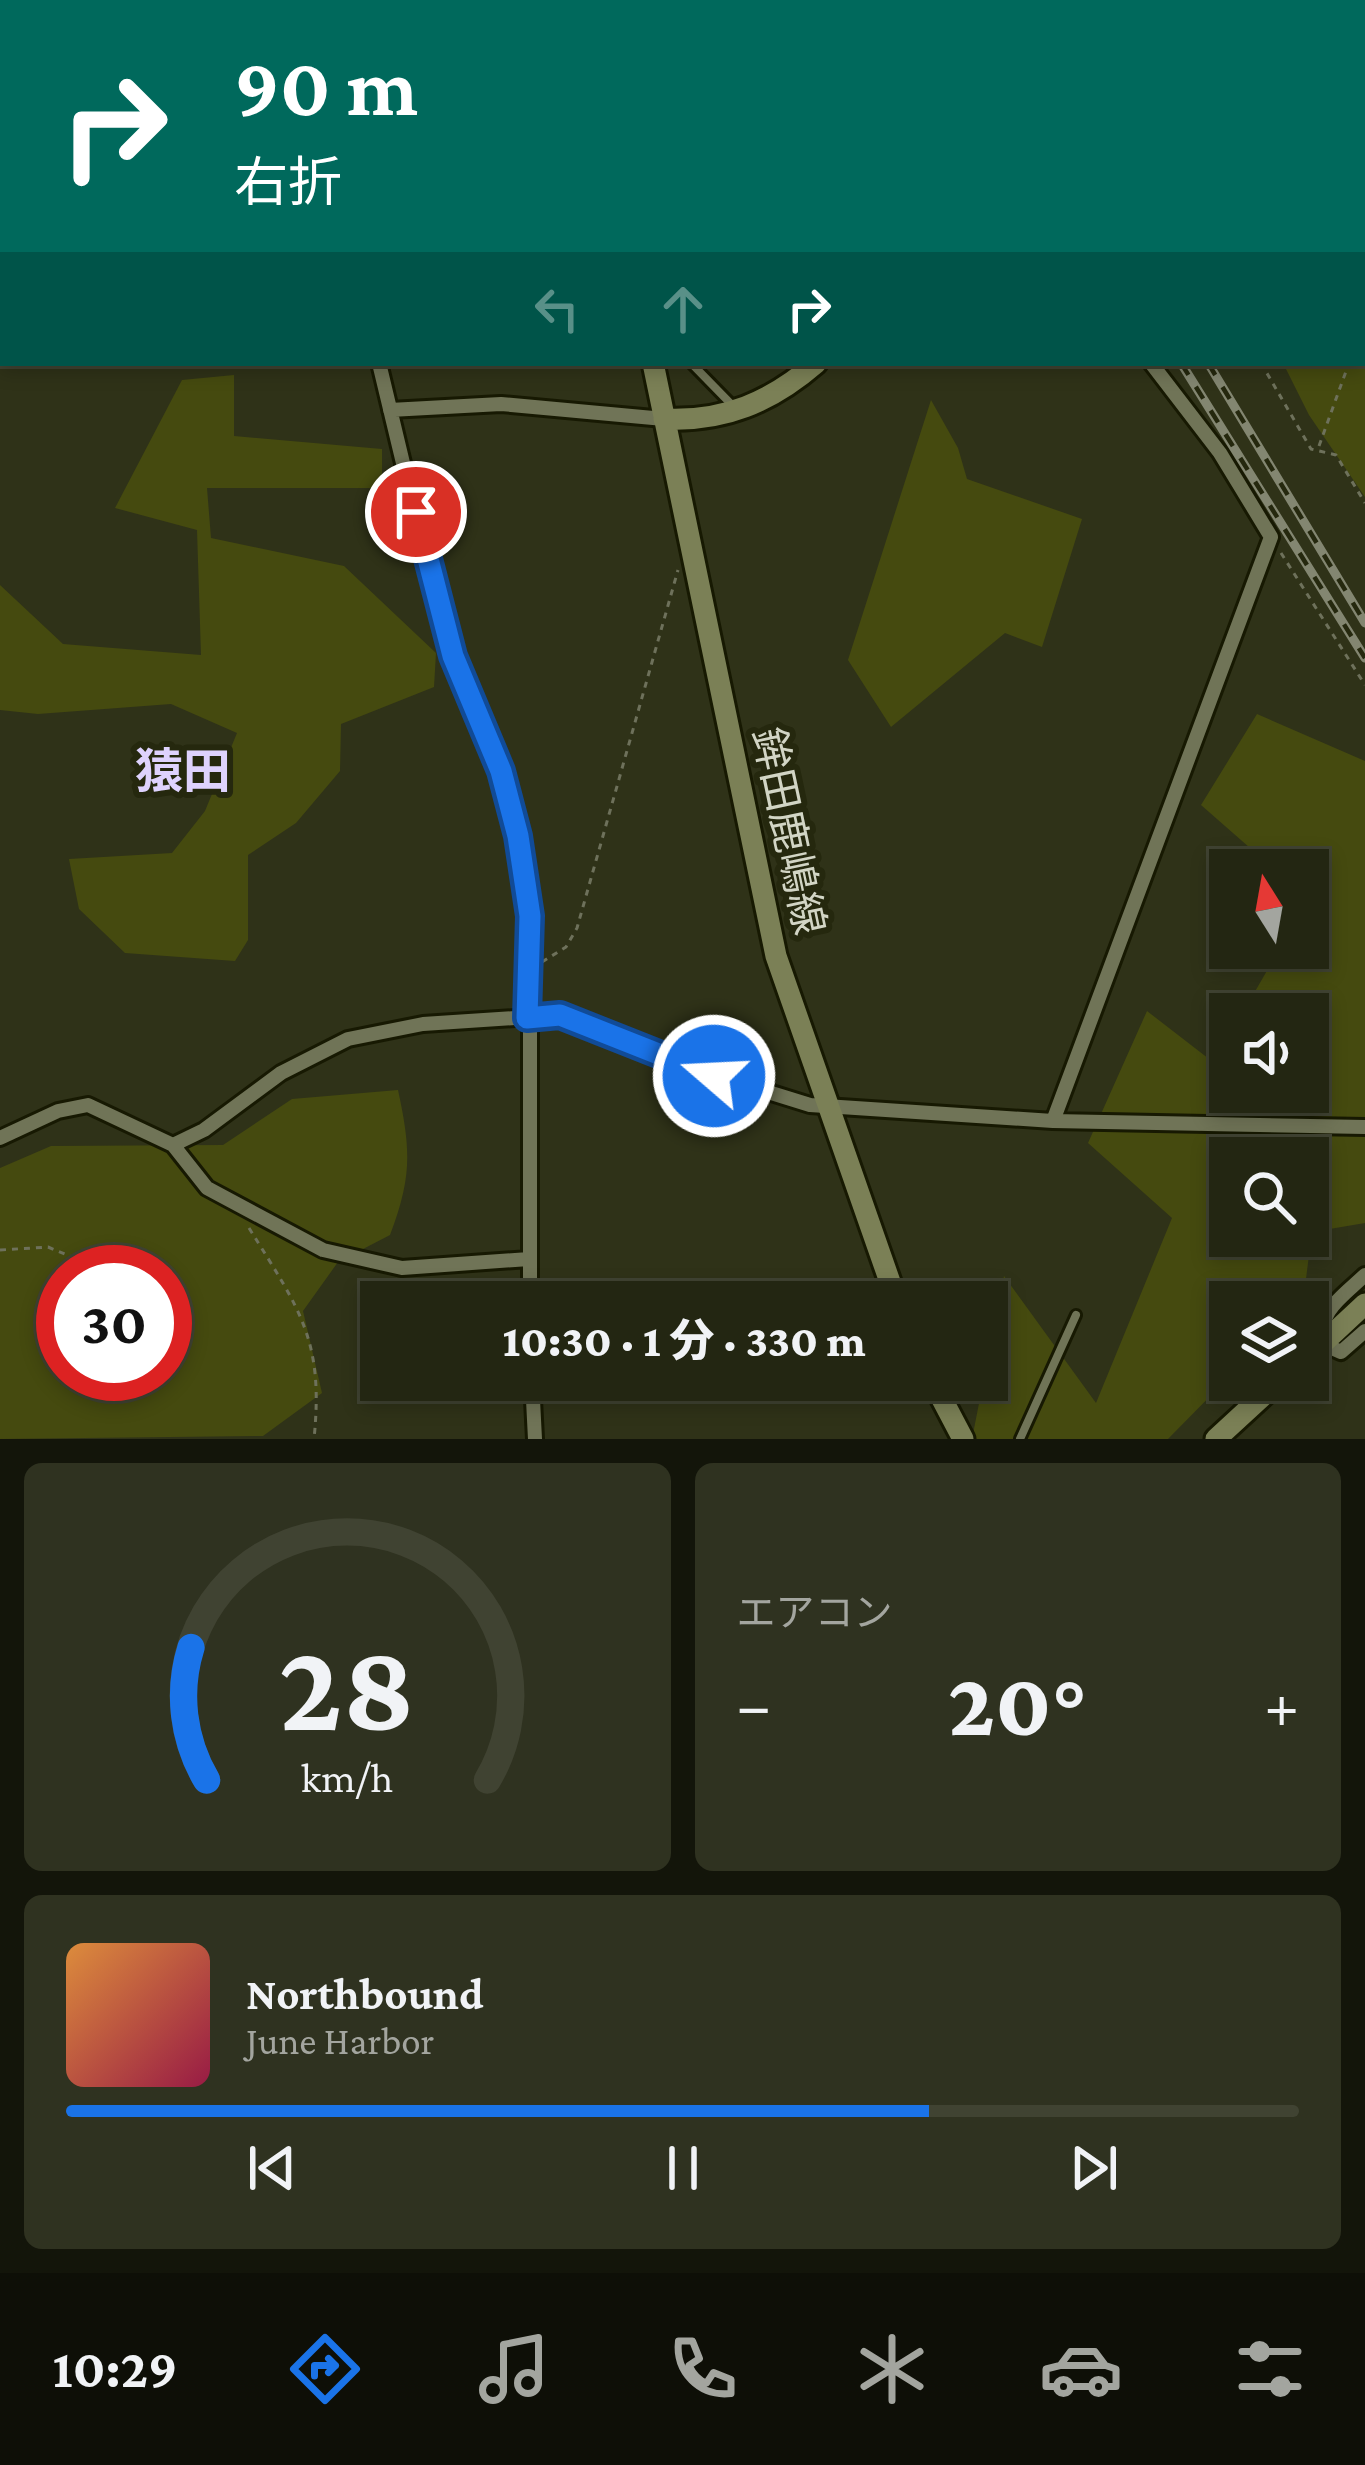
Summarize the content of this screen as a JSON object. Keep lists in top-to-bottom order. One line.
{"streets":{"main road":["鉾田鹿嶋線"]},"districts":["猿田"],"north":"top","page":{"turn":["90 m","右折"],"limit":"30","trip":"10:30 · 1 分 · 330 m","tile":"エアコン","heat":["−","20°","+"],"song":["Northbound","June Harbor"],"tabs":"10:29","gauge":["28","km/h"]}}
